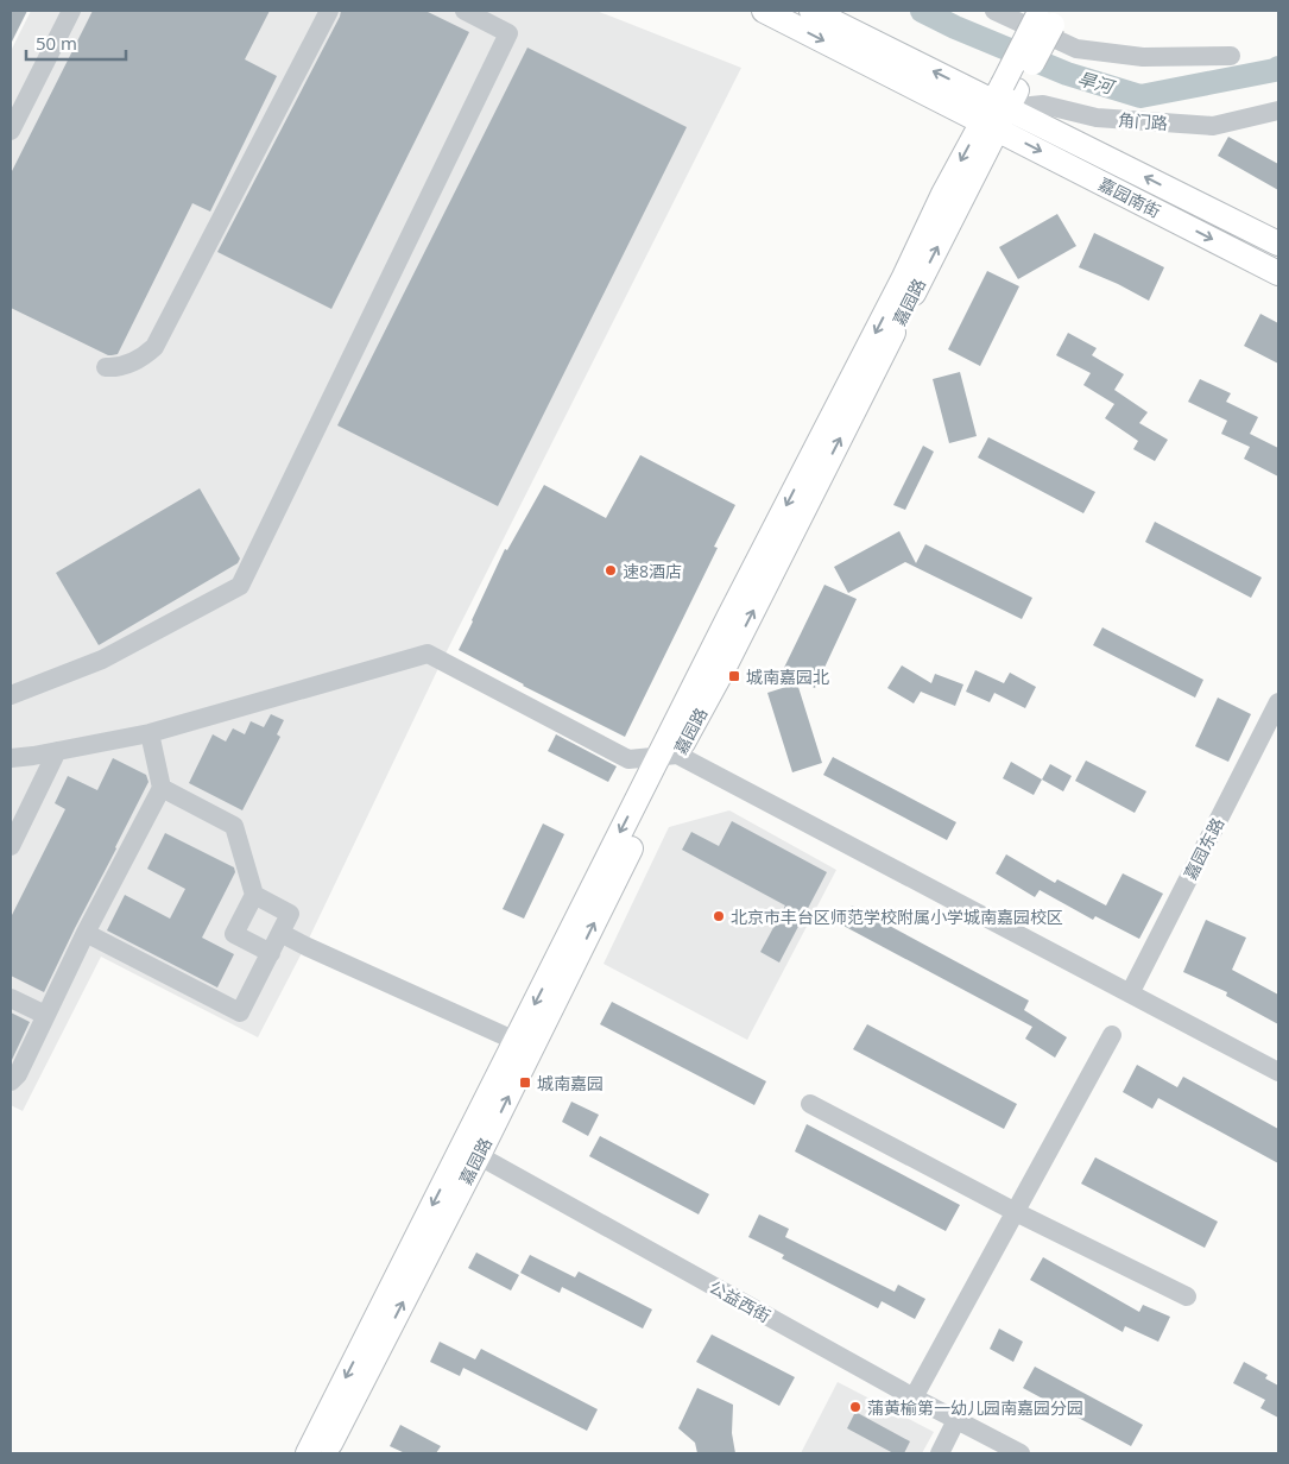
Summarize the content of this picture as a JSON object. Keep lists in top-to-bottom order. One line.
{"streets":{"main road":["嘉园南街","嘉园路"],"street":["角门路","嘉园东路","公益西街"]},"crossings":[["角门路","嘉园南街"],["角门路","嘉园路"],["嘉园南街","嘉园路"],["嘉园路","公益西街"]],"water":["旱河"],"places":{"other":["速8酒店","北京市丰台区师范学校附属小学城南嘉园校区","蒲黄榆第一幼儿园南嘉园分园"],"transit":["城南嘉园北","城南嘉园"]},"scale_bar":"50 m"}
